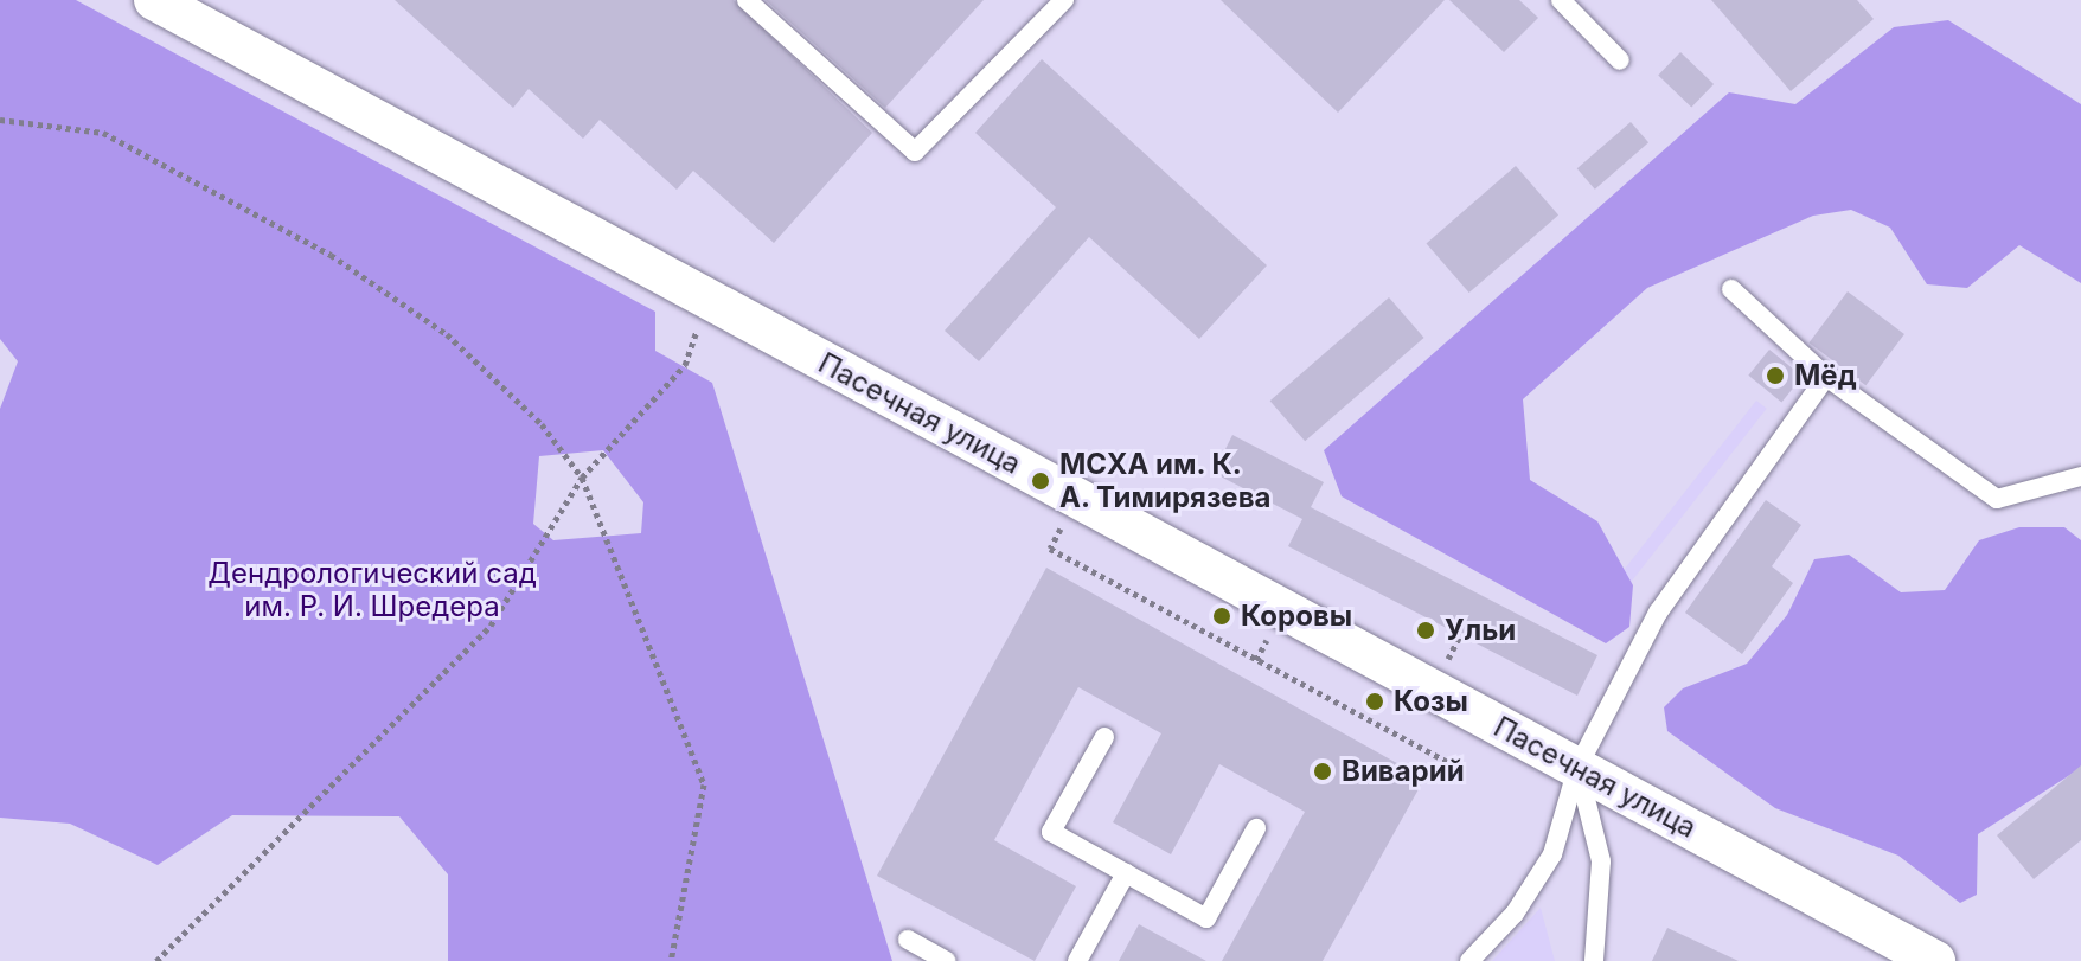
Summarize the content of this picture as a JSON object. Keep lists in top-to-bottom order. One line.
{"streets":{"street":["Пасечная улица"]},"parks":["Дендрологический сад им. Р. И. Шредера"],"places":["Мёд","МСХА им. К. А. Тимирязева","Коровы","Ульи","Козы","Виварий"]}
